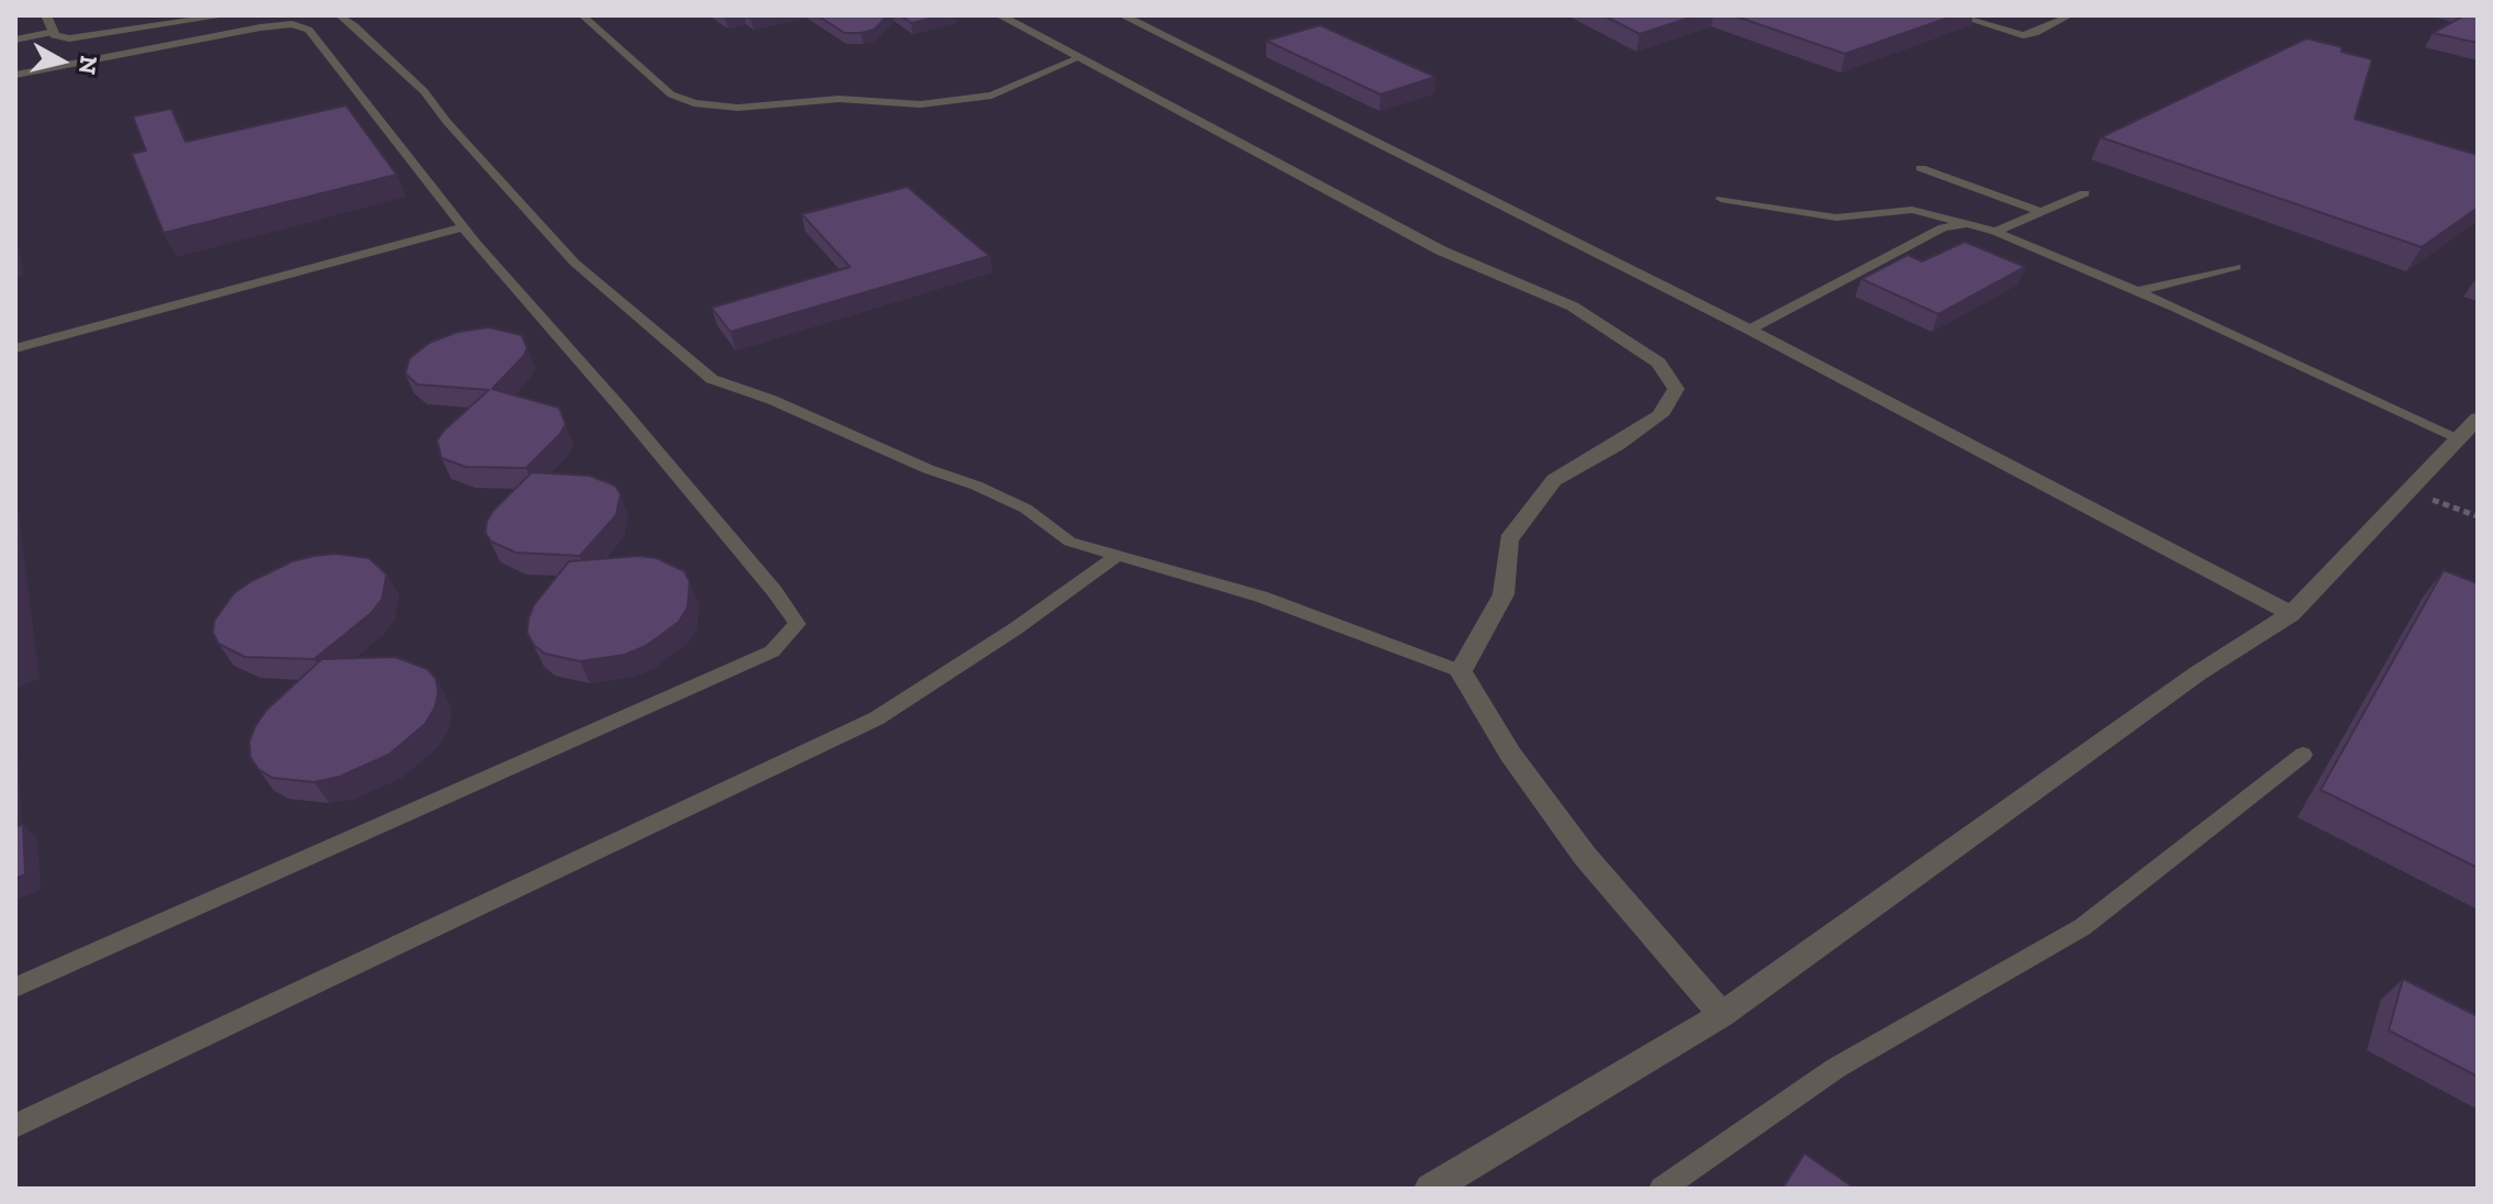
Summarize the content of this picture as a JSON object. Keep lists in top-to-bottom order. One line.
{"north":"right"}
